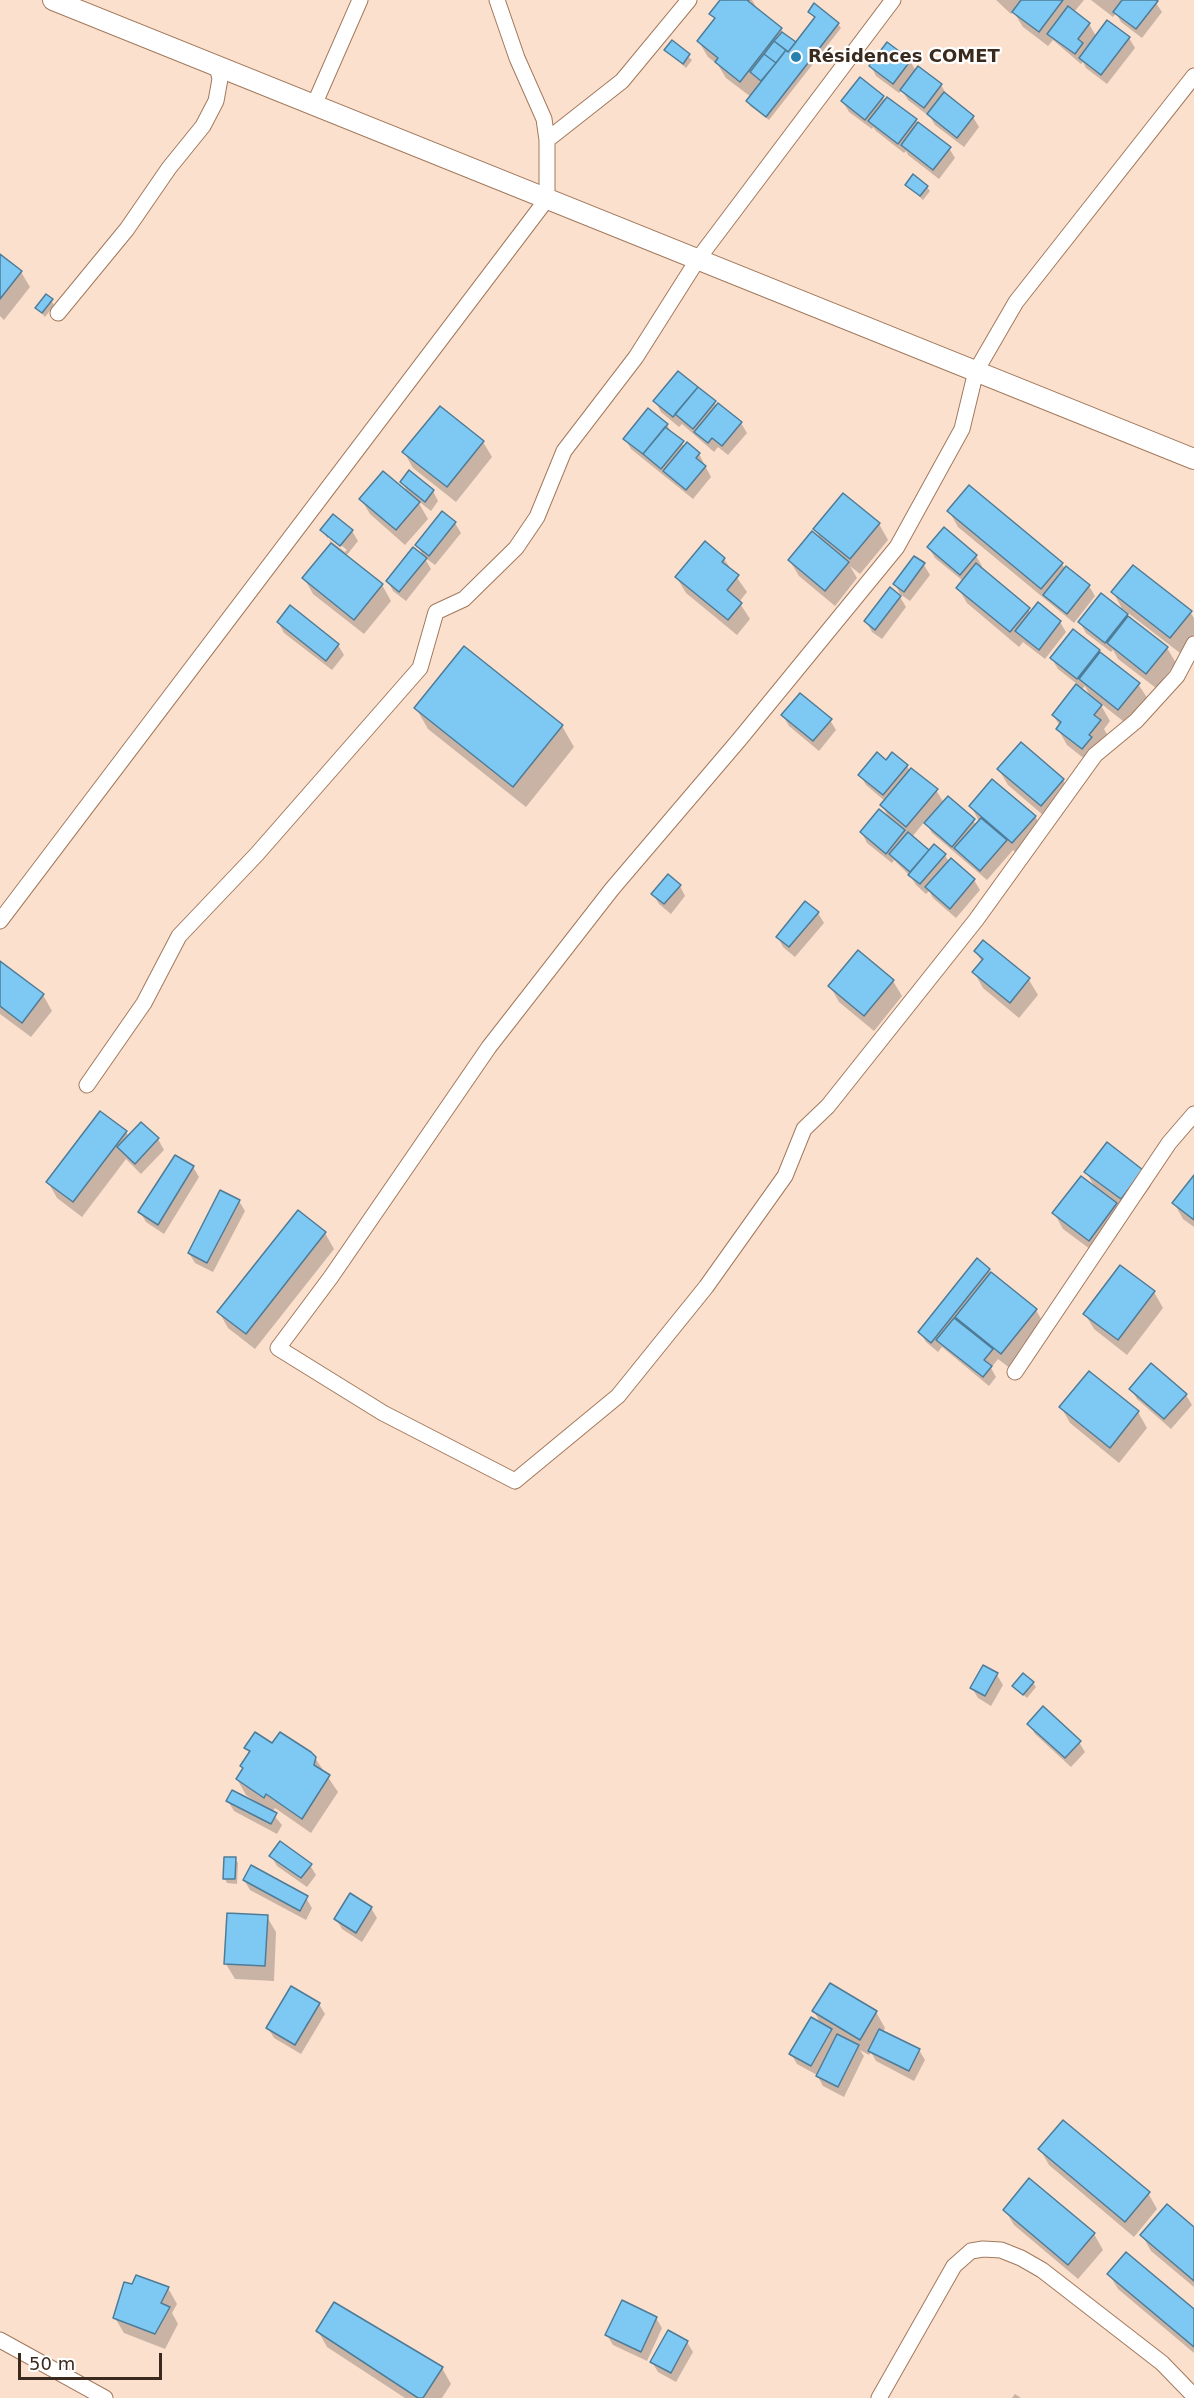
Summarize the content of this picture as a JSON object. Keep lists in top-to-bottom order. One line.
{"places":["Résidences COMET"],"scale_bar":"50 m"}
